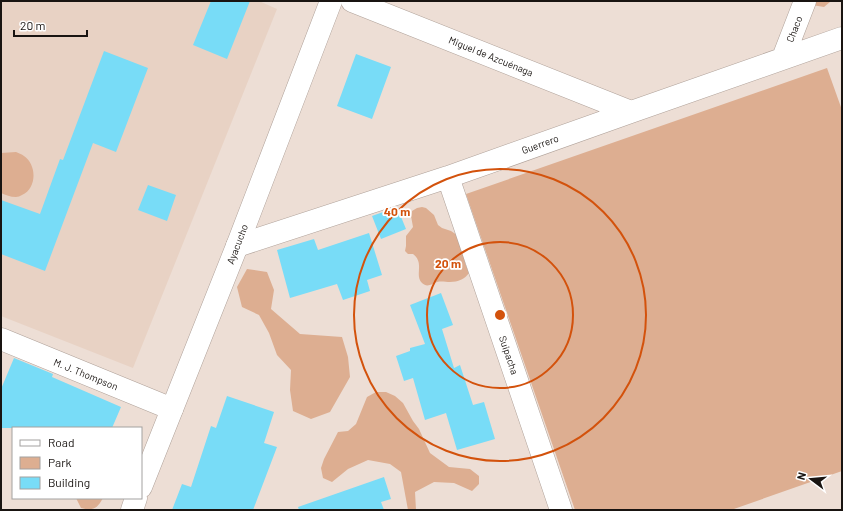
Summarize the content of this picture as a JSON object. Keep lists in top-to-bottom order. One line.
{"streets":{"street":["Chaco","Miguel de Azcuénaga","Guerrero","Ayacucho","Suipacha","M. J. Thompson"]},"crossings":[["Chaco","Guerrero"],["Miguel de Azcuénaga","Guerrero"],["Guerrero","Ayacucho"],["Guerrero","Suipacha"],["Ayacucho","M. J. Thompson"]],"legend":["Road","Park","Building"],"scale_bar":"20 m","north":"left","rings":["40 m","20 m"]}
